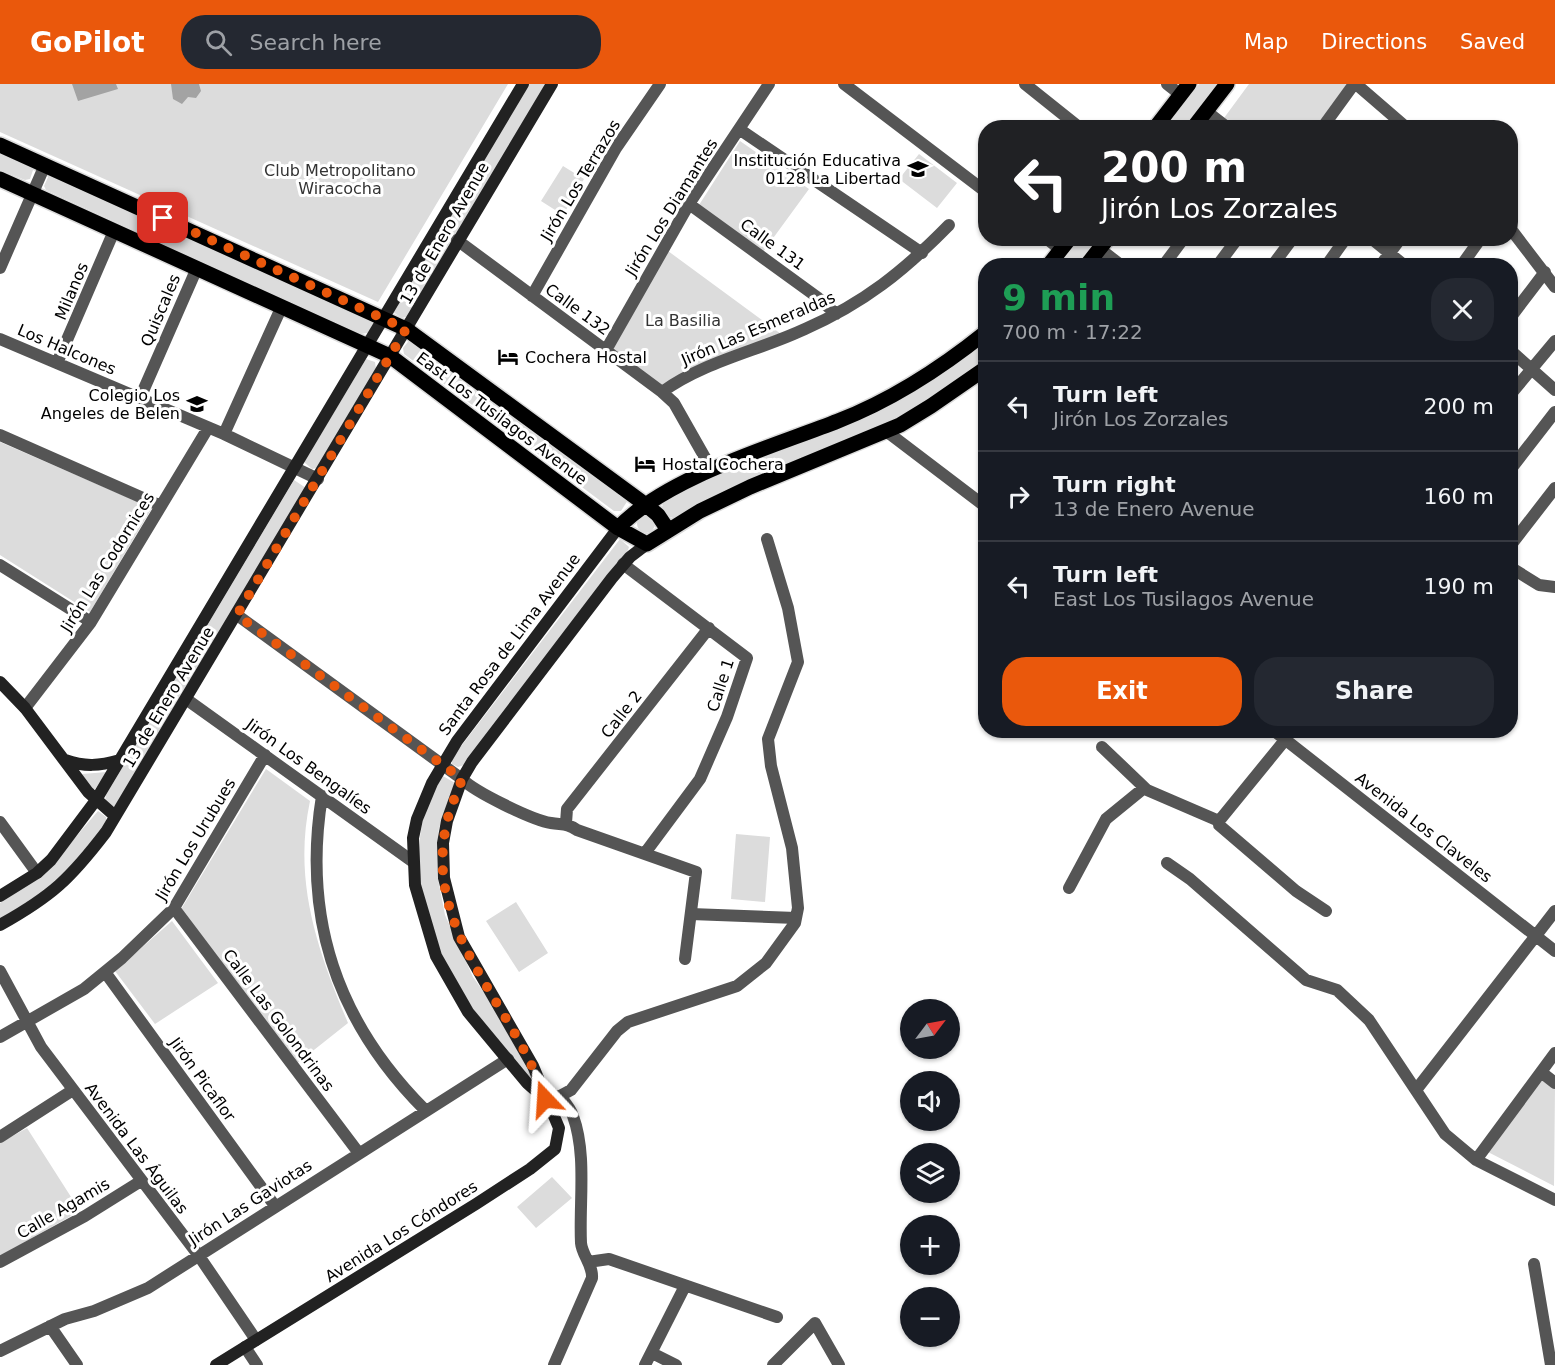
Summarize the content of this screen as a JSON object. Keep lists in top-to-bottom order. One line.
{"streets":{"main road":["13 de Enero Avenue","East Los Tusilagos Avenue","Santa Rosa de Lima Avenue","Avenida Los Cóndores"],"street":["Jirón Los Terrazos","Jirón Los Diamantes","Calle 131","Milanos","Calle 132","Quiscales","Jirón Las Esmeraldas","Los Halcones","Jirón Las Codornices","Calle 1","Calle 2","Jirón Los Bengalíes","Avenida Los Claveles","Jirón Los Urubues","Calle Las Golondrinas","Jirón Picaflor","Avenida Las Águilas","Jirón Las Gaviotas","Calle Agamis"]},"crossings":[["Jirón Los Terrazos","Calle 132"],["Jirón Los Diamantes","Calle 131"],["Jirón Los Diamantes","Calle 132"],["13 de Enero Avenue","Calle 132"],["13 de Enero Avenue","Los Halcones"],["13 de Enero Avenue","East Los Tusilagos Avenue"],["13 de Enero Avenue","Jirón Los Bengalíes"],["Calle 131","Jirón Las Esmeraldas"],["Milanos","Los Halcones"],["Milanos","East Los Tusilagos Avenue"],["Calle 132","Jirón Las Esmeraldas"],["Calle 132","Santa Rosa de Lima Avenue"],["Quiscales","Los Halcones"],["Quiscales","East Los Tusilagos Avenue"],["Los Halcones","Jirón Las Codornices"],["East Los Tusilagos Avenue","Santa Rosa de Lima Avenue"],["Santa Rosa de Lima Avenue","Jirón Los Bengalíes"],["Santa Rosa de Lima Avenue","Jirón Las Gaviotas"],["Santa Rosa de Lima Avenue","Avenida Los Cóndores"],["Calle 1","Calle 2"],["Jirón Los Bengalíes","Jirón Los Urubues"],["Jirón Los Urubues","Calle Las Golondrinas"],["Jirón Los Urubues","Jirón Picaflor"],["Jirón Los Urubues","Avenida Las Águilas"],["Calle Las Golondrinas","Jirón Las Gaviotas"],["Jirón Picaflor","Jirón Las Gaviotas"],["Avenida Las Águilas","Jirón Las Gaviotas"],["Avenida Las Águilas","Calle Agamis"],["Avenida Las Águilas","Avenida Los Cóndores"]],"parks":["Club Metropolitano Wiracocha","La Basilia"],"places":{"school or university":["Institución Educativa 0128 La Libertad","Colegio Los Angeles de Belen"],"hotel":["Cochera Hostal","Hostal Cochera"]},"north":"top right","page":{"header":"GoPilot","search":"Search here","nav":["Map","Directions","Saved"],"turn":["200 m","Jirón Los Zorzales"],"heading":["9 min","700 m · 17:22"],"list":[{"name":"Turn left","note":"Jirón Los Zorzales","value":"200 m"},{"name":"Turn right","note":"13 de Enero Avenue","value":"160 m"},{"name":"Turn left","note":"East Los Tusilagos Avenue","value":"190 m"}],"buttons":["Exit","Share"],"map_buttons":["+","−"]}}
